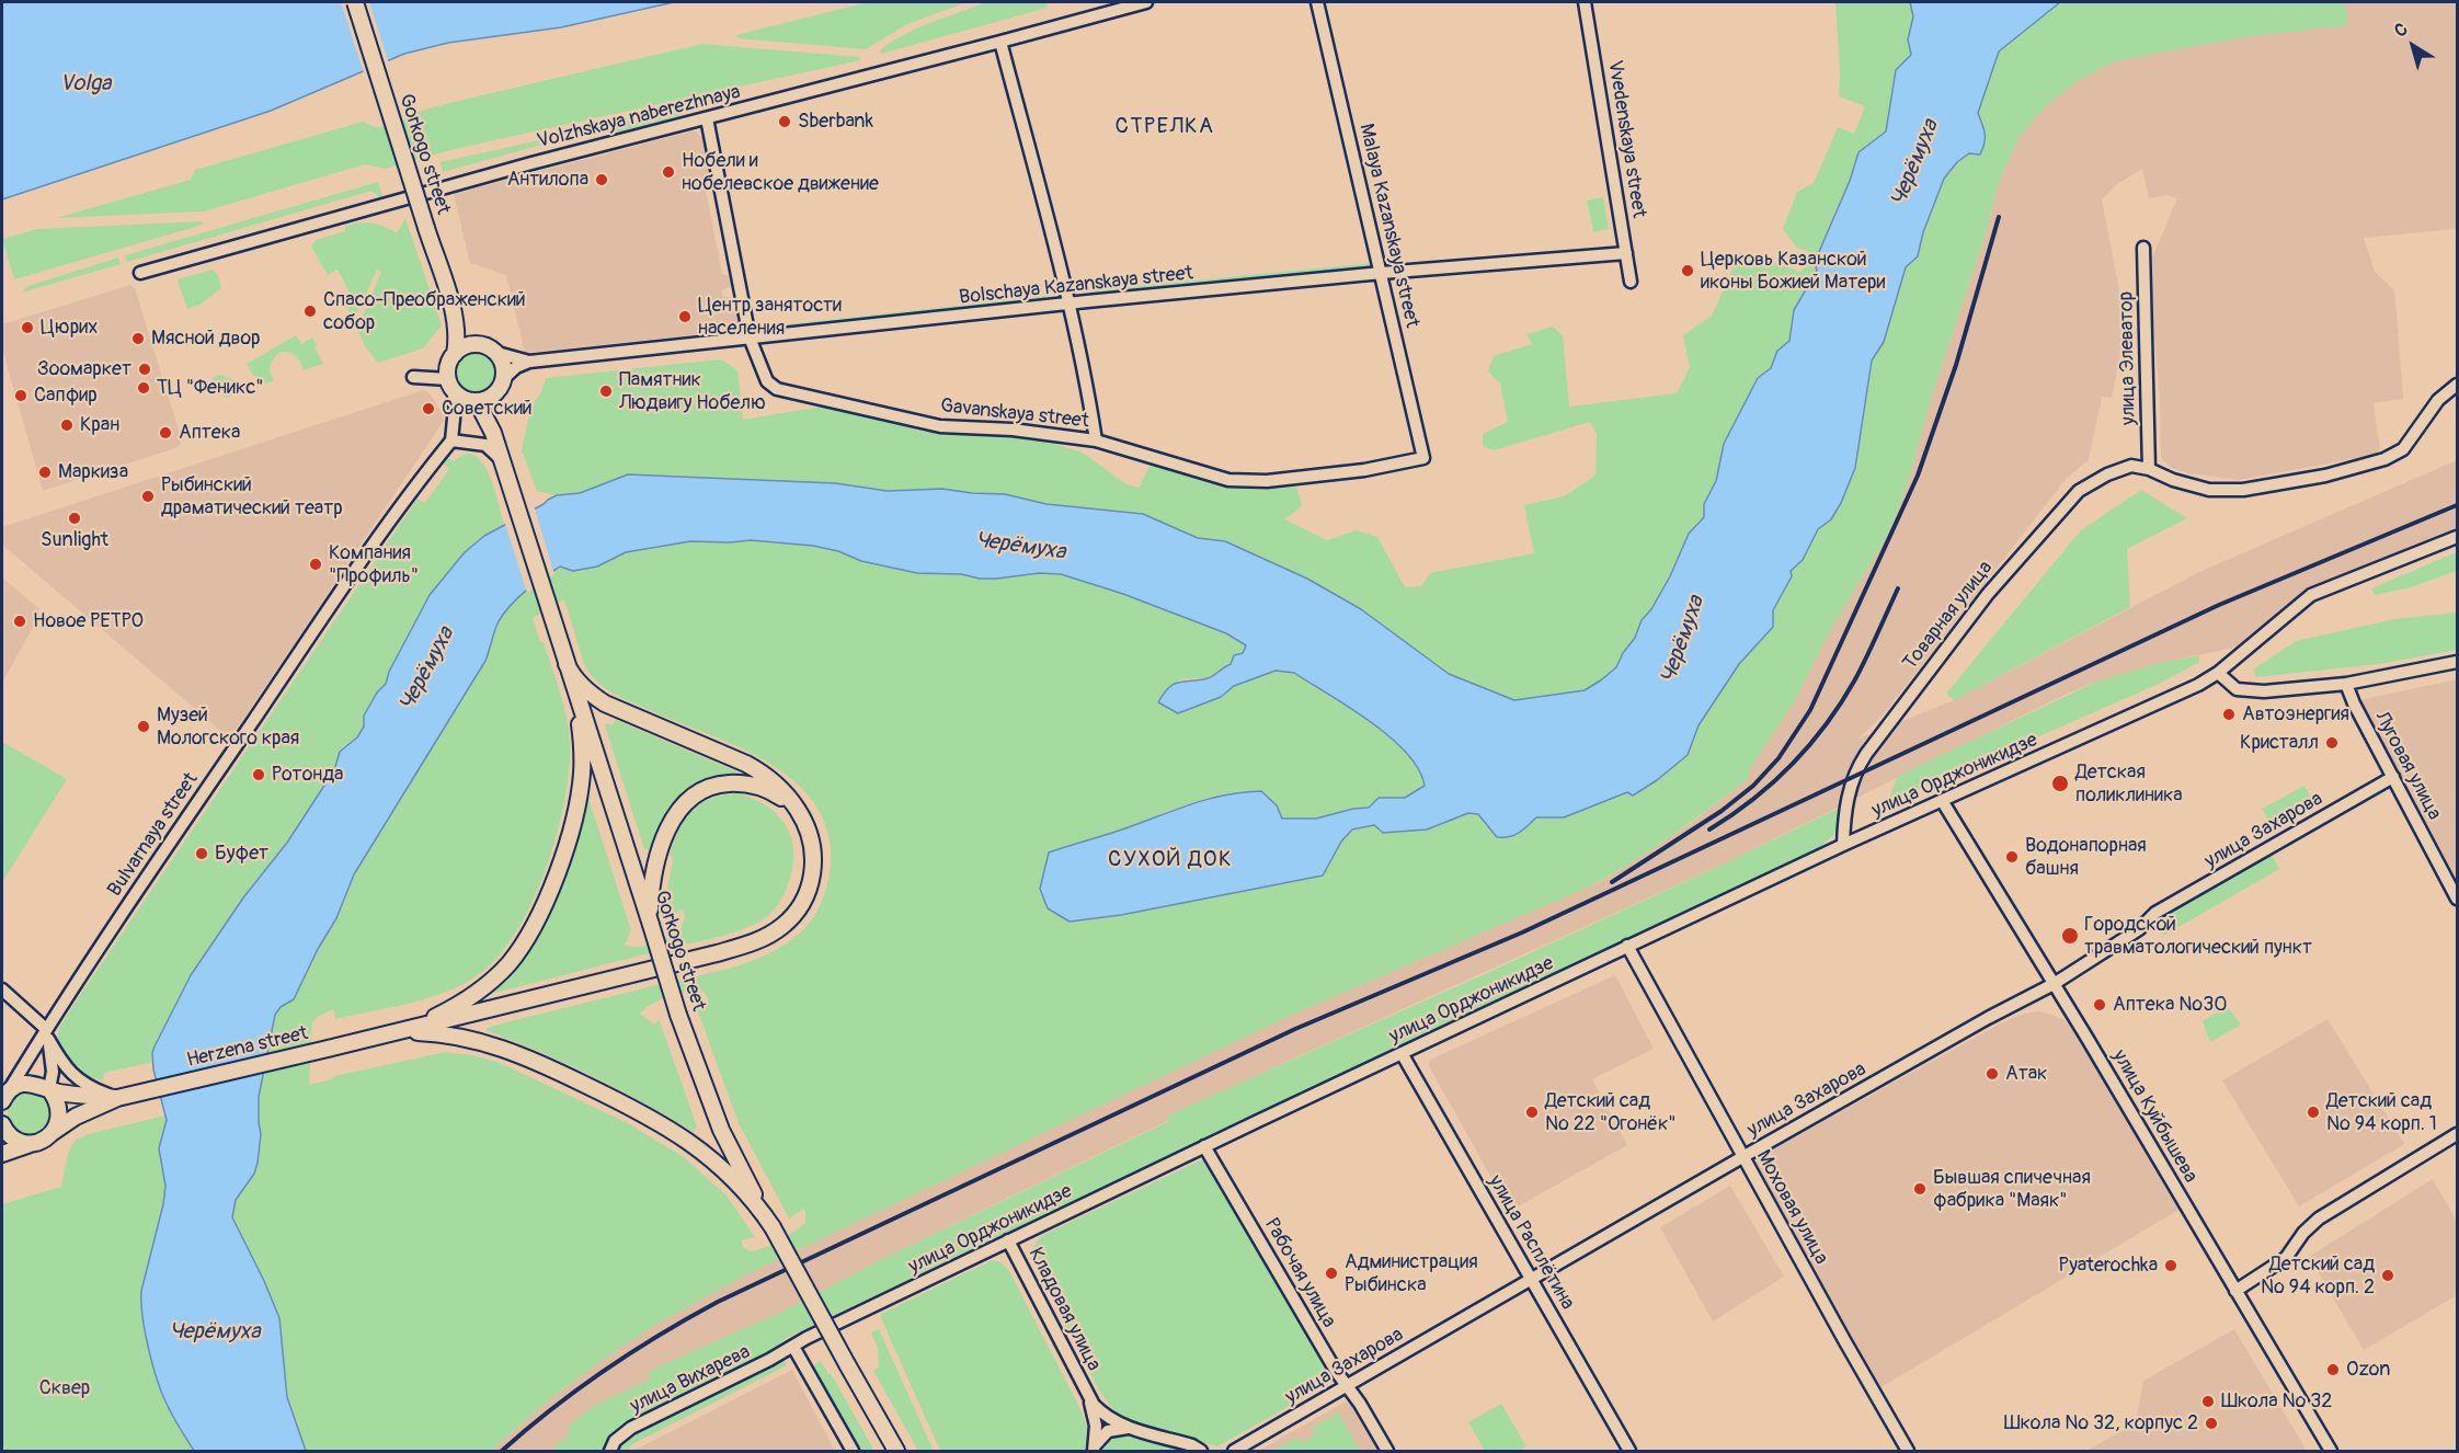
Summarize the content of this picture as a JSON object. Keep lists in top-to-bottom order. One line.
{"streets":{"main road":["Gorkogo street","Herzena street"],"street":["Volzhskaya naberezhnaya","Vvedenskaya street","Malaya Kazanskaya street","Bolschaya Kazanskaya street","улица Элеватор","Gavanskaya street","Товарная улица","Луговая улица","улица Орджоникидзе","улица Захарова","Bulvarnaya street","улица Куйбышева","Моховая улица","улица Расплётина","Рабочая улица","Кладовая улица","улица Вихарева"]},"crossings":[["Volzhskaya naberezhnaya","Gavanskaya street"],["Vvedenskaya street","Bolschaya Kazanskaya street"],["Malaya Kazanskaya street","Bolschaya Kazanskaya street"],["Malaya Kazanskaya street","Gavanskaya street"],["Bolschaya Kazanskaya street","Gavanskaya street"],["улица Элеватор","Товарная улица"],["Товарная улица","улица Орджоникидзе"],["Луговая улица","улица Захарова"],["улица Орджоникидзе","улица Куйбышева"],["улица Орджоникидзе","Моховая улица"],["улица Орджоникидзе","улица Расплётина"],["улица Орджоникидзе","Рабочая улица"],["улица Орджоникидзе","Кладовая улица"],["улица Орджоникидзе","улица Вихарева"],["улица Захарова","улица Куйбышева"],["улица Захарова","Моховая улица"],["улица Захарова","улица Расплётина"],["улица Захарова","Рабочая улица"]],"districts":["СТРЕЛКА","СУХОЙ ДОК"],"water":["Volga","Черёмуха"],"parks":["Сквер"],"places":["Sberbank","Нобели и нобелевское движение","Антилопа","Церковь Казанской иконы Божией Матери","Спасо-Преображенский собор","Центр занятости населения","Цюрих","Мясной двор","Зоомаркет","ТЦ \"Феникс\"","Памятник Людвигу Нобелю","Сапфир","Советский","Кран","Аптека","Маркиза","Рыбинский драматический театр","Sunlight","Компания \"Профиль\"","Новое РЕТРО","Автоэнергия","Музей Мологского края","Кристалл","Ротонда","Детская поликлиника","Буфет","Водонапорная башня","Городской травматологический пункт","Аптека №30","Атак","Детский сад № 22 \"Огонёк\"","Детский сад № 94 корп. 1","Бывшая спичечная фабрика \"Маяк\"","Pyaterochka","Администрация Рыбинска","Детский сад № 94 корп. 2","Ozon","Школа № 32","Школа № 32, корпус 2"],"north":"top left"}
